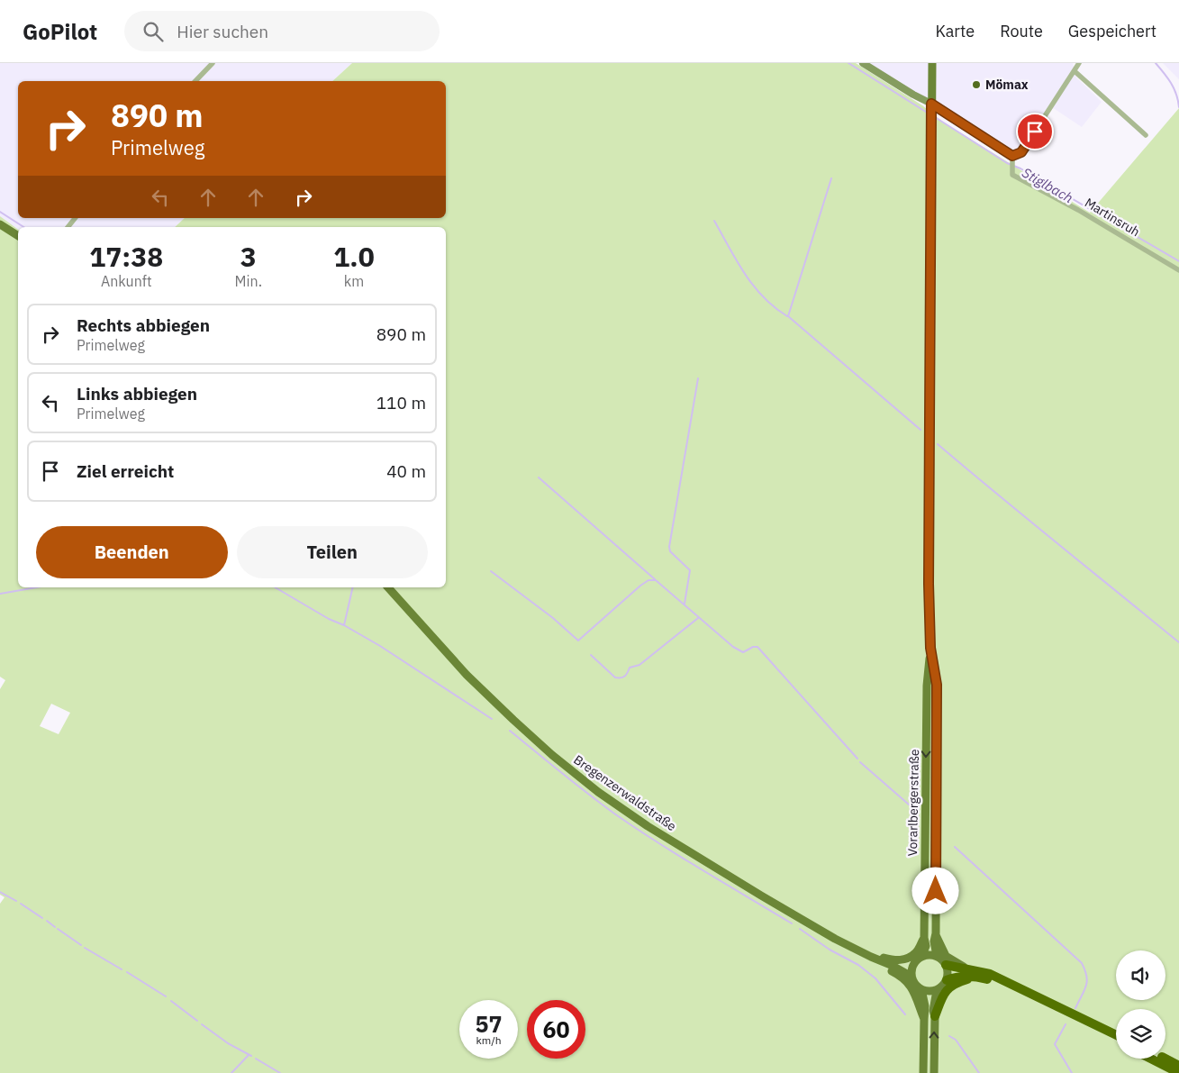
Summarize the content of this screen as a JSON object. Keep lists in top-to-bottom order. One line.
{"streets":{"main road":["Bregenzerwaldstraße","Vorarlbergerstraße"],"street":["Martinsruh"]},"crossings":[["Bregenzerwaldstraße","Vorarlbergerstraße"]],"water":["Stiglbach"],"places":["Mömax"],"page":{"header":"GoPilot","search":"Hier suchen","nav":["Karte","Route","Gespeichert"],"turn":["890 m","Primelweg"],"eta":["17:38","Ankunft","3","Min.","1.0","km"],"list":[{"name":"Rechts abbiegen","note":"Primelweg","value":"890 m"},{"name":"Links abbiegen","note":"Primelweg","value":"110 m"},{"name":"Ziel erreicht","value":"40 m"}],"buttons":["Beenden","Teilen"],"speed":"57 km/h","limit":"60"}}
